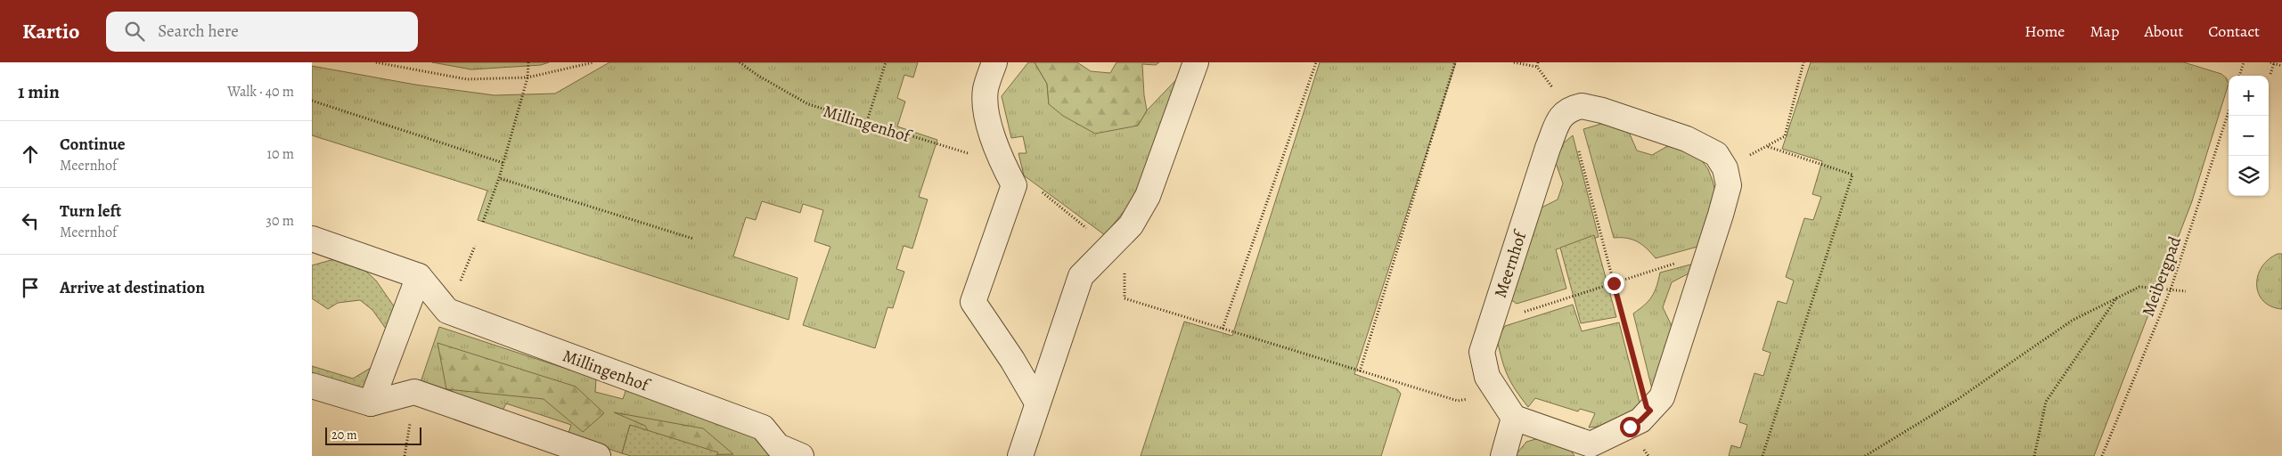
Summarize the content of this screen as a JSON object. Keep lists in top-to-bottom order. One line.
{"streets":{"street":["Millingenhof","Meernhof"],"path":["Meibergpad"]},"scale_bar":"20 m","page":{"header":"Kartio","search":"Search here","nav":["Home","Map","About","Contact"],"heading":["1 min","Walk · 40 m"],"map_buttons":["+","−"],"list":[["Continue","Meernhof","10 m"],["Turn left","Meernhof","30 m"],"Arrive at destination"],"scale":"20 m"}}
